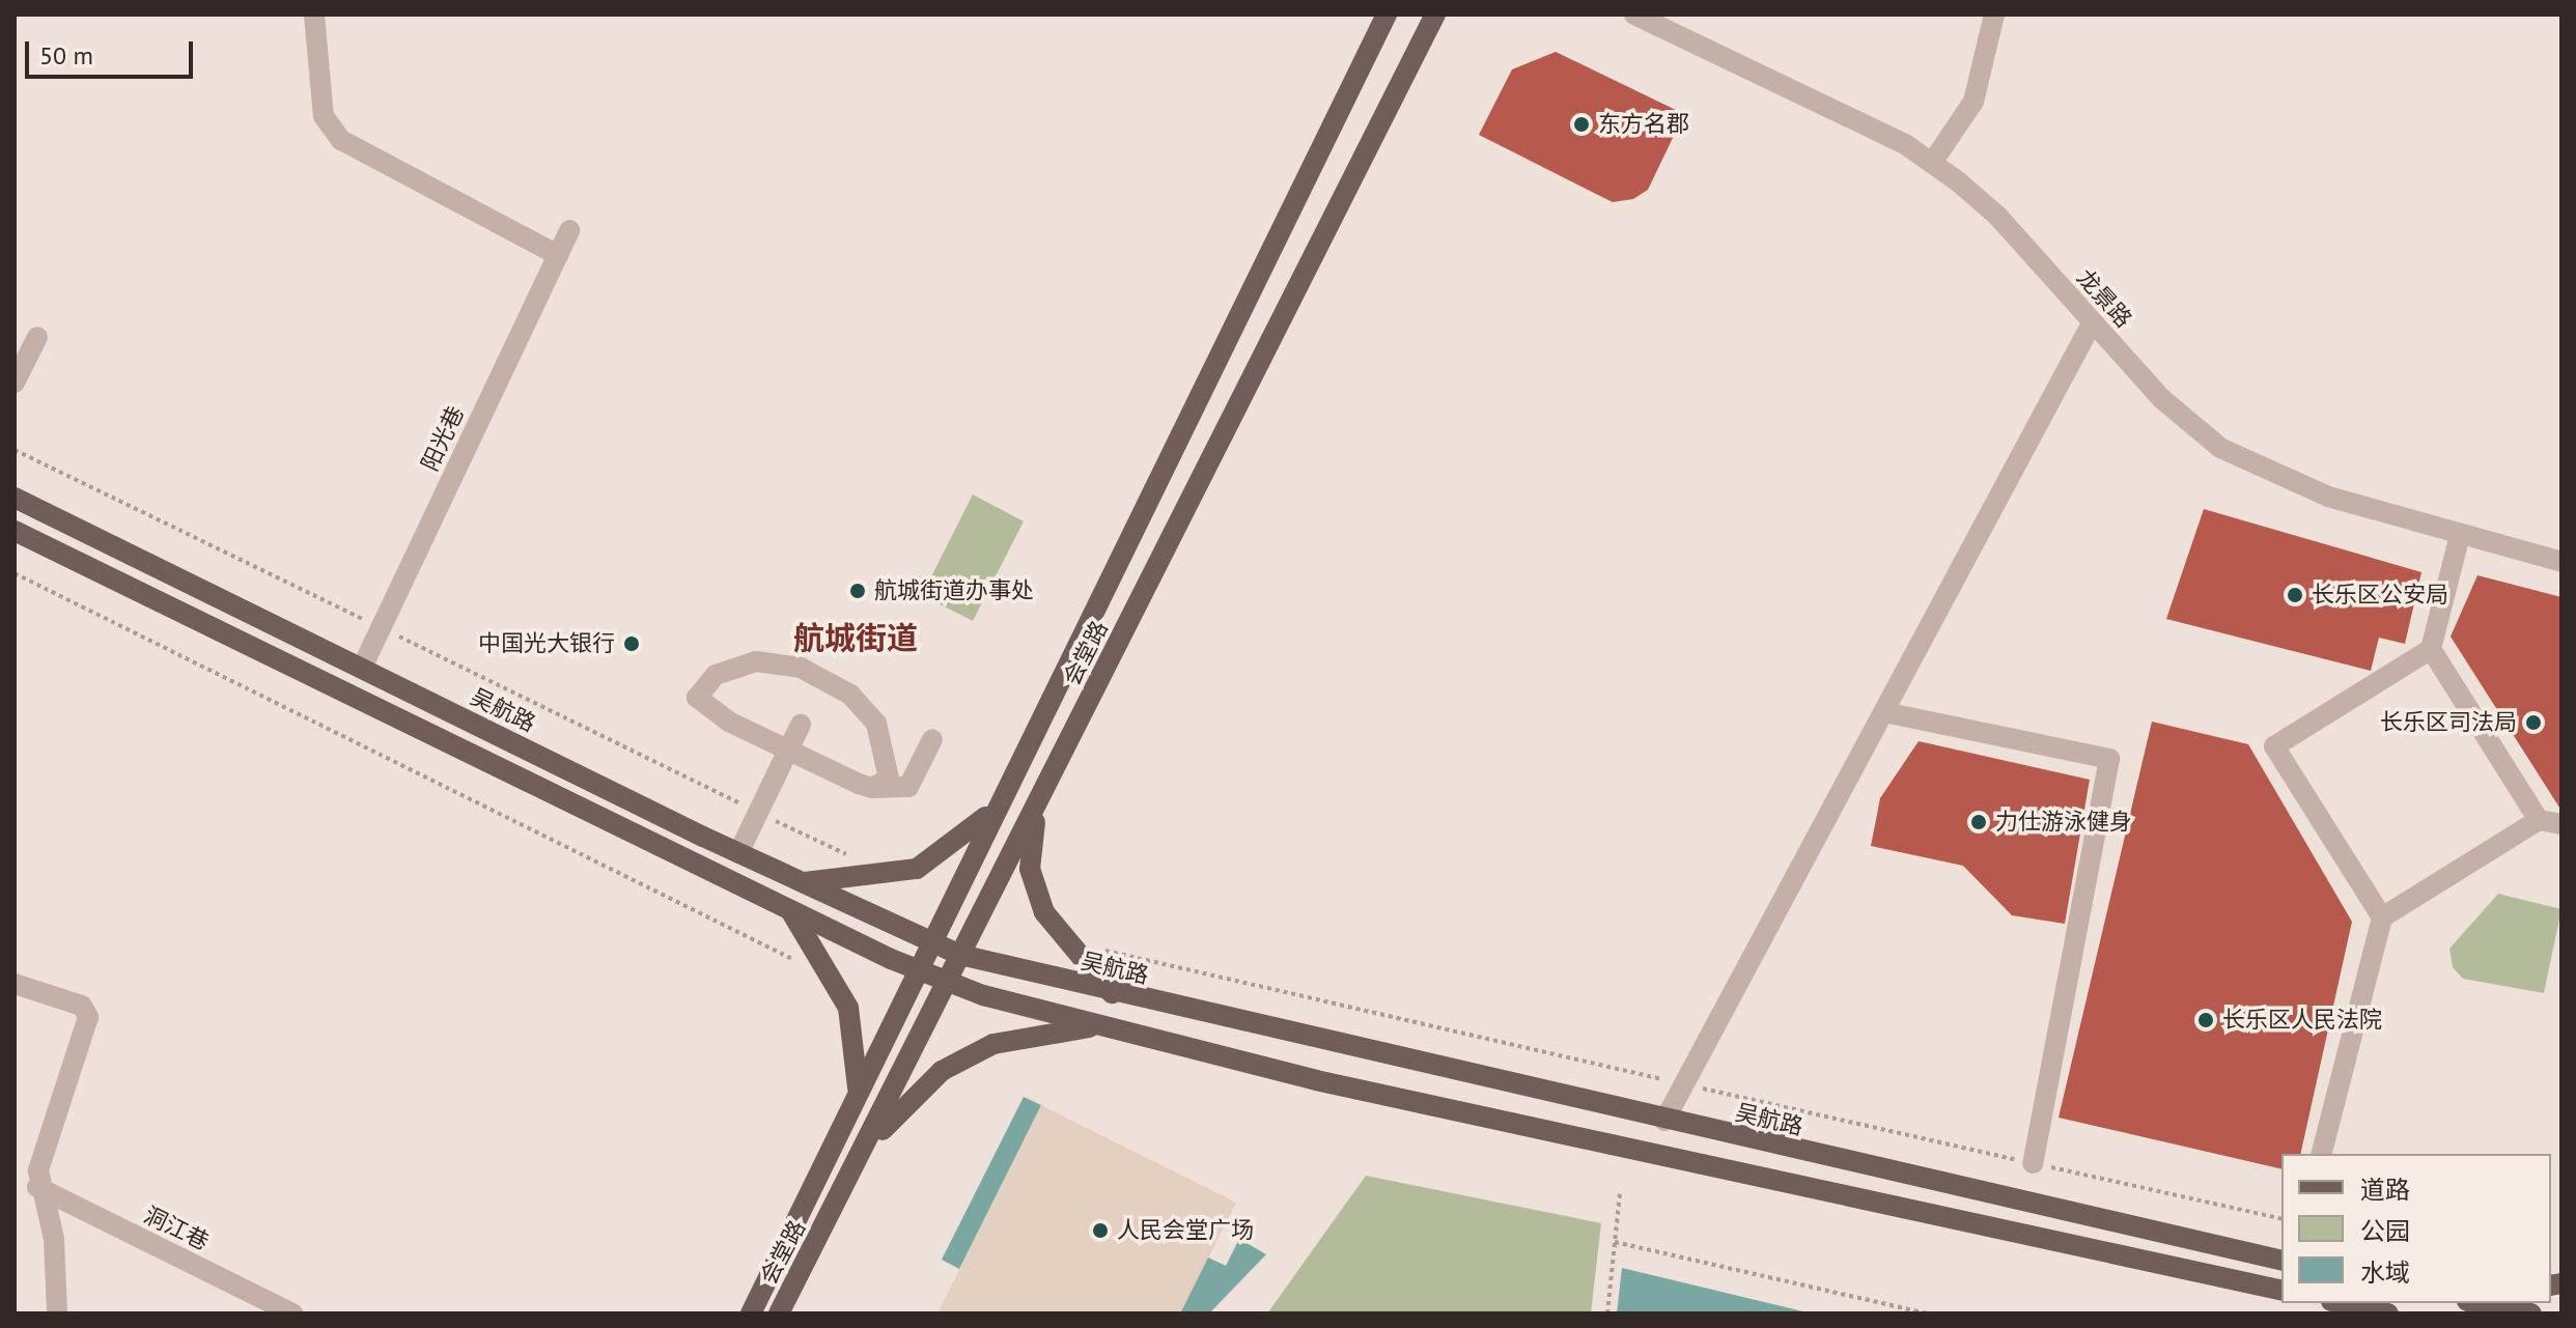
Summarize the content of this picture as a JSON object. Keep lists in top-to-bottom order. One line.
{"streets":{"main road":["会堂路","吴航路"],"street":["龙景路","阳光巷","洞江巷"]},"crossings":[["阳光巷","吴航路"],["会堂路","吴航路"]],"districts":["航城街道"],"places":["东方名郡","航城街道办事处","长乐区公安局","中国光大银行","长乐区司法局","力仕游泳健身","长乐区人民法院","人民会堂广场"],"legend":["道路","公园","水域"],"scale_bar":"50 m"}
